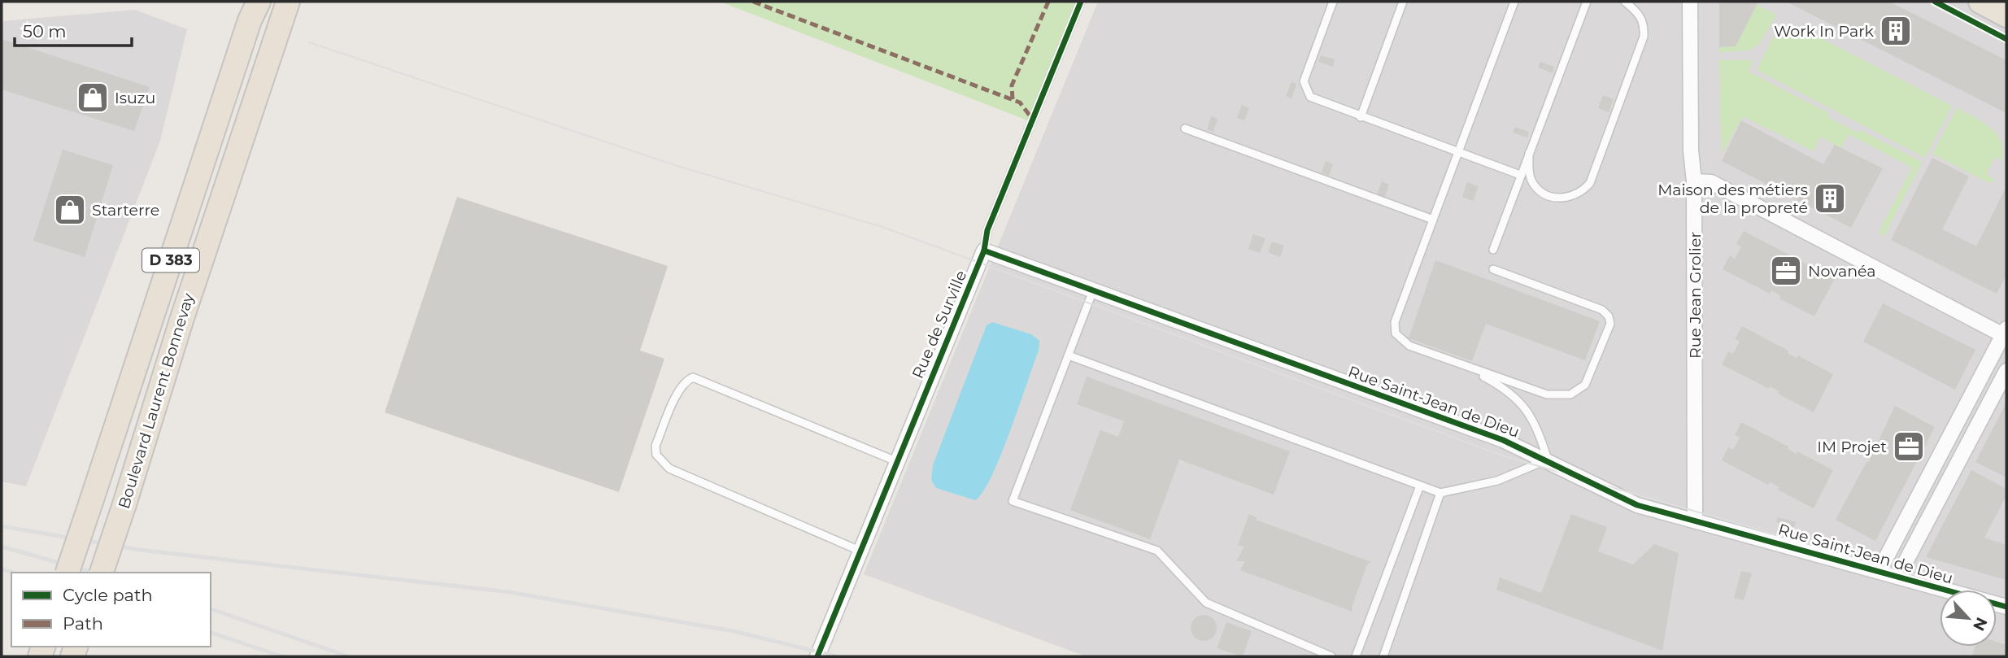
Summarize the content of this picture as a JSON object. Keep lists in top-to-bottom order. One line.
{"streets":{"highway":["D 383","Boulevard Laurent Bonnevay"],"street":["Rue Jean Grolier","Rue de Surville","Rue Saint-Jean de Dieu"]},"crossings":[["Rue Jean Grolier","Rue Saint-Jean de Dieu"],["Rue de Surville","Rue Saint-Jean de Dieu"]],"places":{"building":["Work In Park","Maison des métiers de la propreté"],"shop":["Isuzu","Starterre"],"office":["Novanéa","IM Projet"]},"legend":["Cycle path","Path"],"scale_bar":"50 m","north":"bottom right"}
